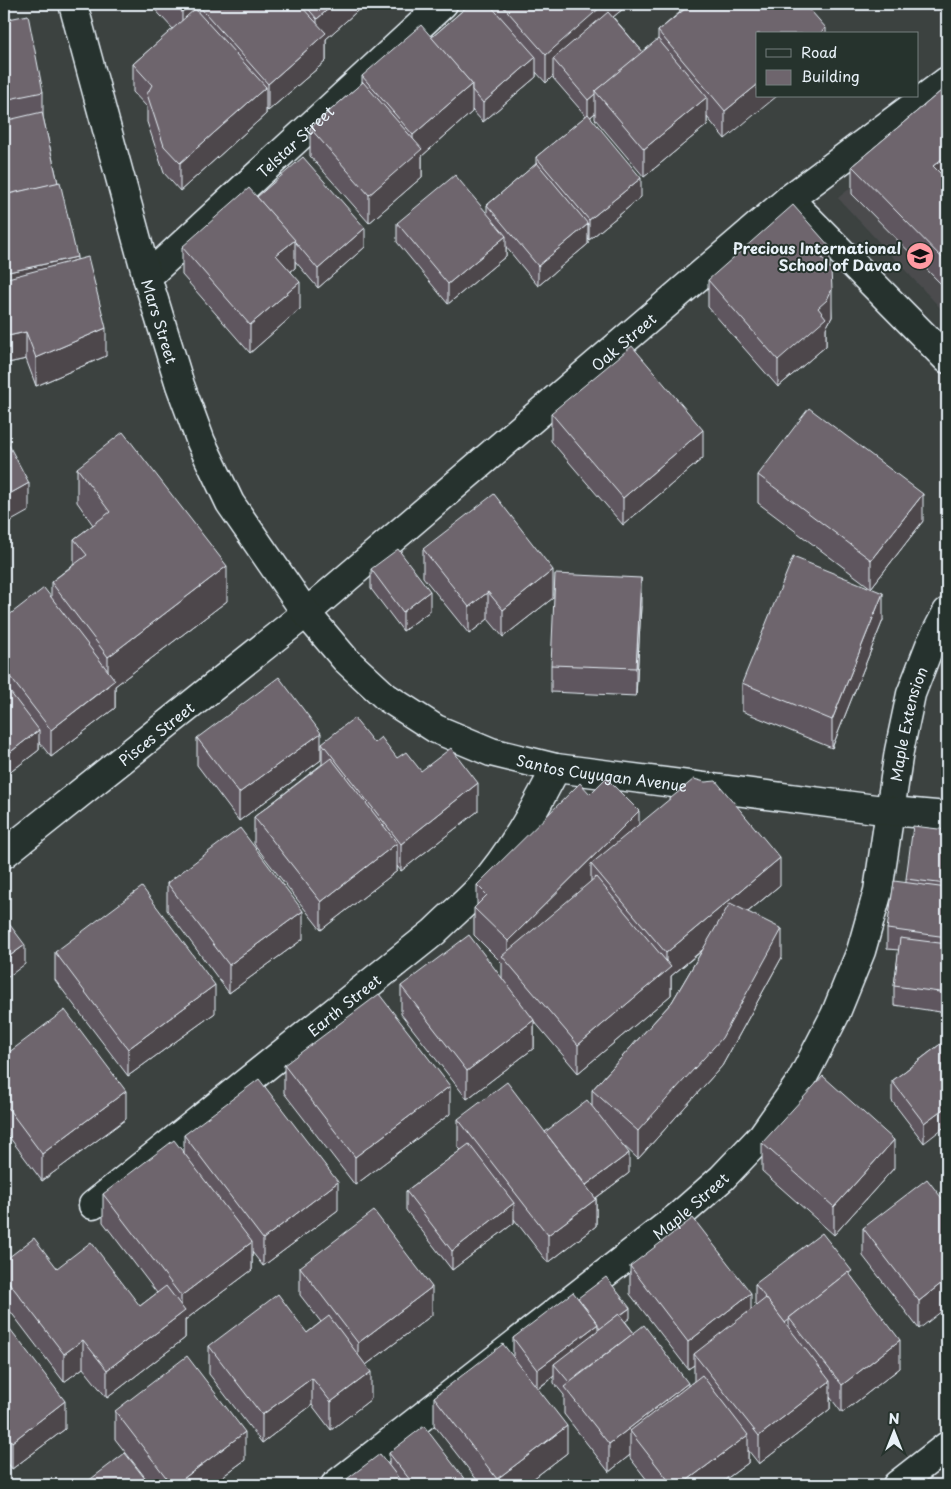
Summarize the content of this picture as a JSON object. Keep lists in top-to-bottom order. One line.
{"streets":{"street":["Telstar Street","Mars Street","Oak Street","Maple Extension","Pisces Street","Santos Cuyugan Avenue","Earth Street","Maple Street"]},"crossings":[["Telstar Street","Mars Street"],["Mars Street","Oak Street"],["Mars Street","Pisces Street"],["Mars Street","Santos Cuyugan Avenue"],["Oak Street","Pisces Street"],["Oak Street","Santos Cuyugan Avenue"],["Maple Extension","Santos Cuyugan Avenue"],["Maple Extension","Maple Street"],["Pisces Street","Santos Cuyugan Avenue"],["Santos Cuyugan Avenue","Earth Street"],["Santos Cuyugan Avenue","Maple Street"]],"places":{"school or university":["Precious International School of Davao"]},"legend":["Road","Building"],"north":"top"}
